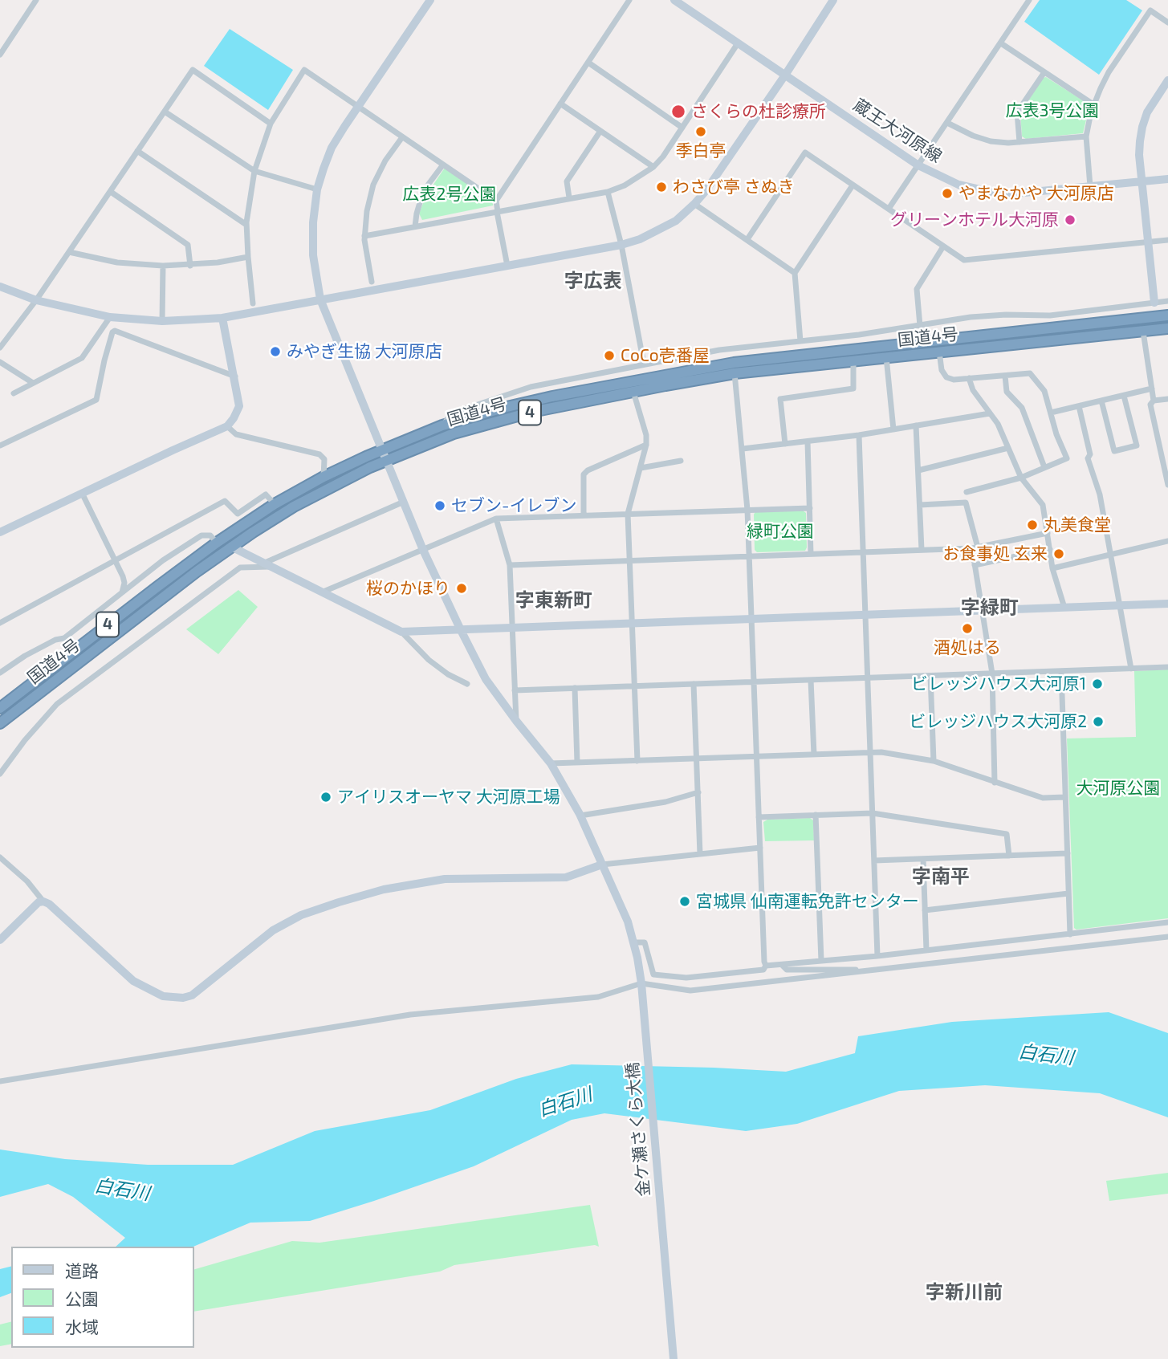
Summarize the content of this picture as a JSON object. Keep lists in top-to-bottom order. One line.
{"streets":{"highway":["国道4号","4"],"street":["蔵王大河原線","金ケ瀬さくら大橋"]},"crossings":[["国道4号","4"],["国道4号","金ケ瀬さくら大橋"]],"districts":["字広表","字東新町","字緑町","字南平","字新川前"],"water":["白石川"],"parks":["広表3号公園","広表2号公園","緑町公園","大河原公園"],"places":["さくらの杜診療所","季白亭","わさび亭 さぬき","やまなかや 大河原店","グリーンホテル大河原","みやぎ生協 大河原店","CoCo壱番屋","セブン-イレブン","丸美食堂","お食事処 玄来","桜のかほり","酒処はる","ビレッジハウス大河原1","ビレッジハウス大河原2","アイリスオーヤマ 大河原工場","宮城県 仙南運転免許センター"],"legend":["道路","公園","水域"]}
